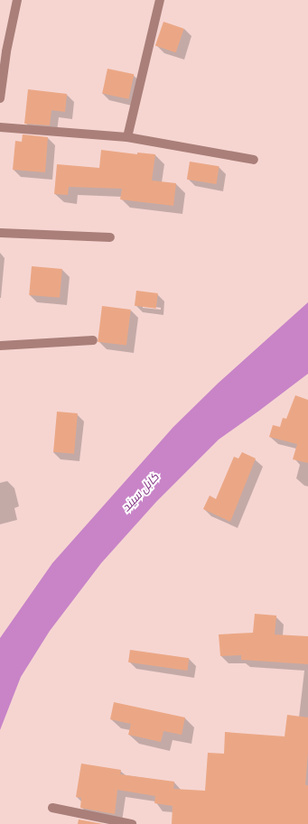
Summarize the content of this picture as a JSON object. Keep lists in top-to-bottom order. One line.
{"water":["کابل سيند"]}
